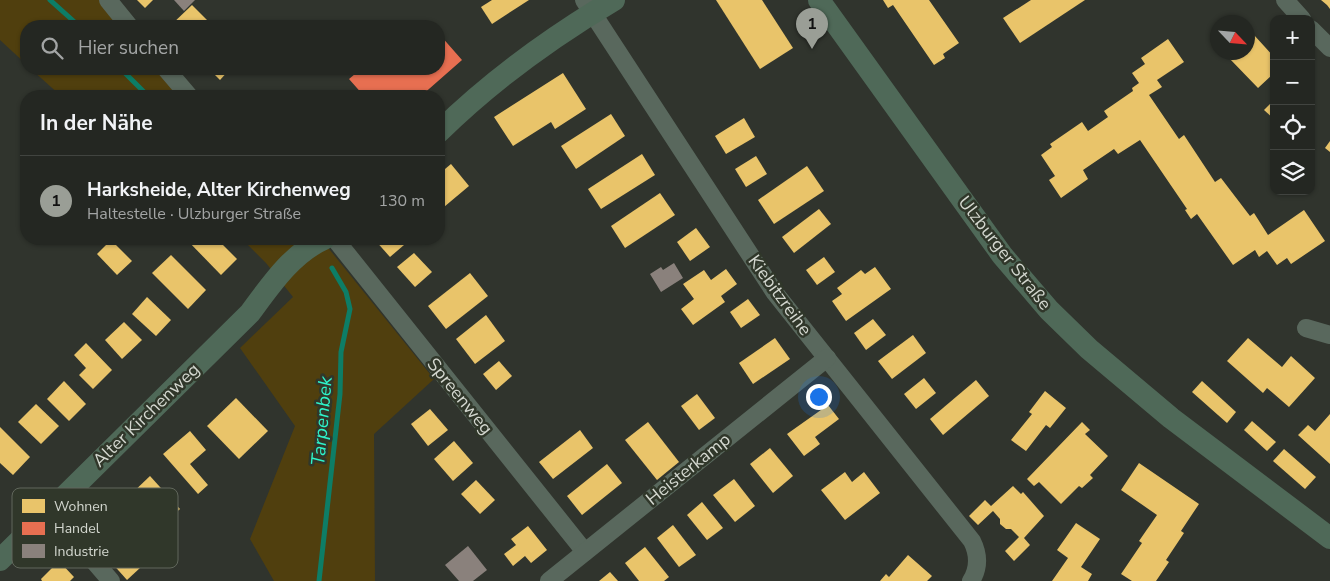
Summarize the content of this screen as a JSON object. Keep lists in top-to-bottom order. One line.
{"streets":{"main road":["Ulzburger Straße","Alter Kirchenweg"],"street":["Kiebitzreihe","Spreenweg","Heisterkamp"]},"crossings":[["Kiebitzreihe","Heisterkamp"],["Spreenweg","Heisterkamp"]],"water":["Tarpenbek"],"legend":["Wohnen","Handel","Industrie"],"north":"bottom right","page":{"pins":"1","map_buttons":["+","−"],"search":"Hier suchen","heading":"In der Nähe","list":[{"mark":"1","name":"Harksheide, Alter Kirchenweg","note":"Haltestelle · Ulzburger Straße","value":"130 m"}]}}
